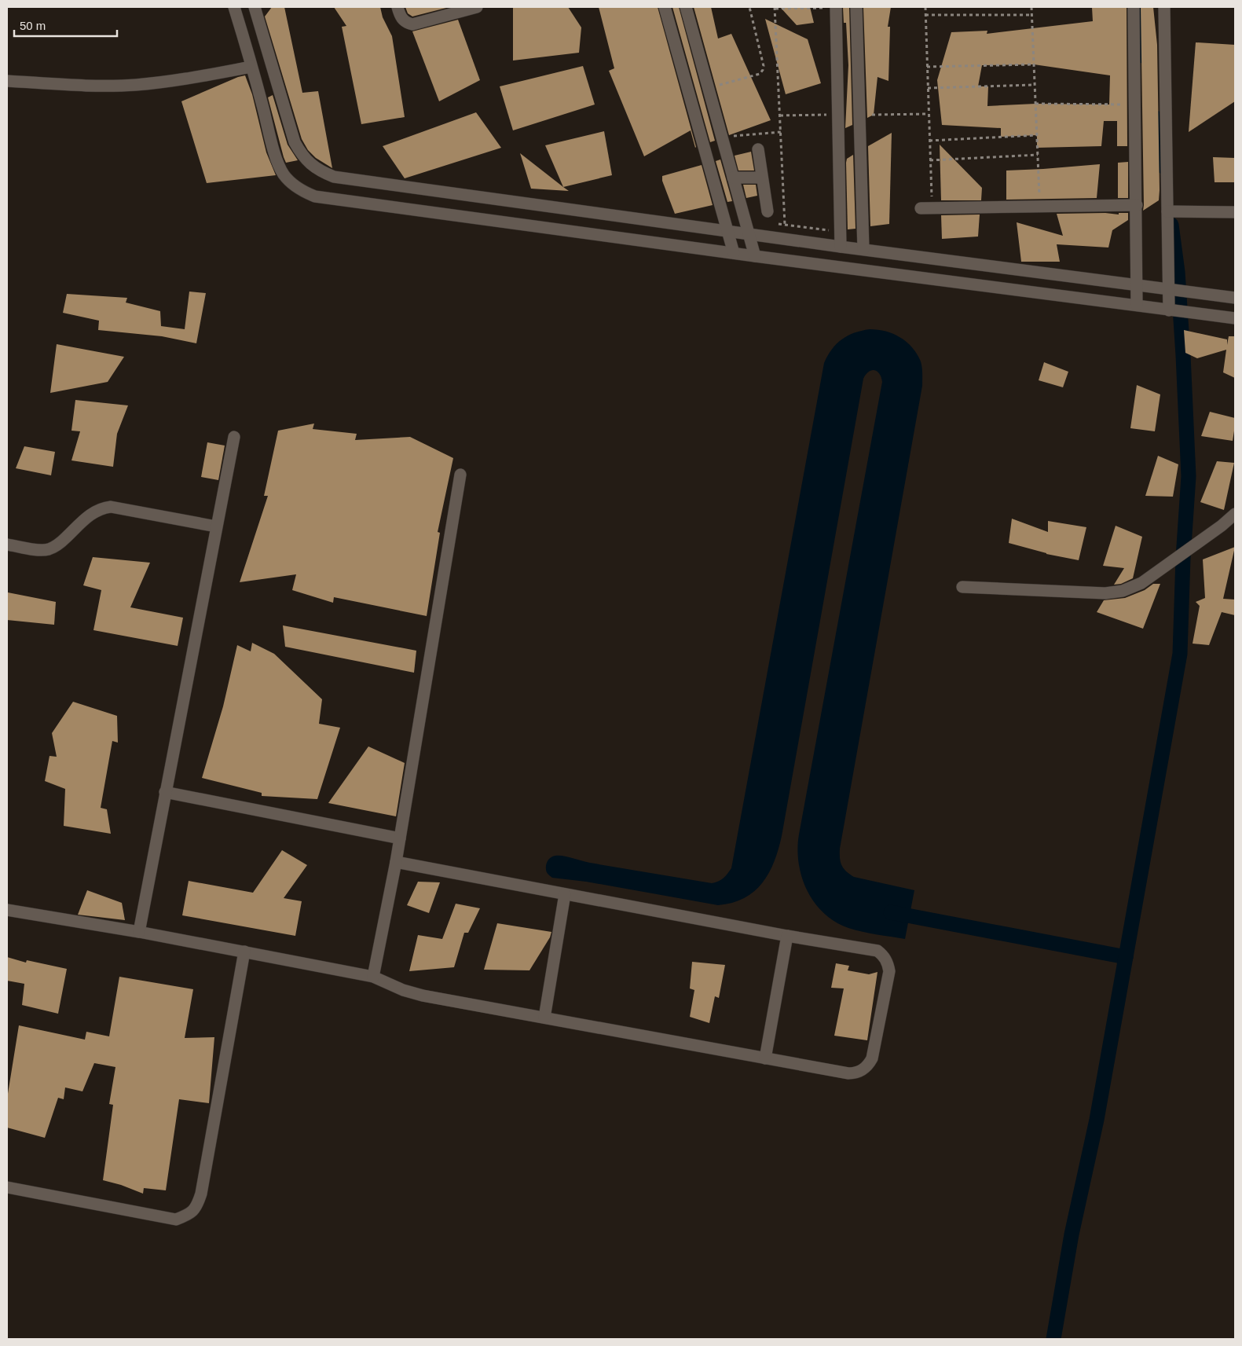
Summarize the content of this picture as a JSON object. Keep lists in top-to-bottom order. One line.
{"scale_bar":"50 m"}
